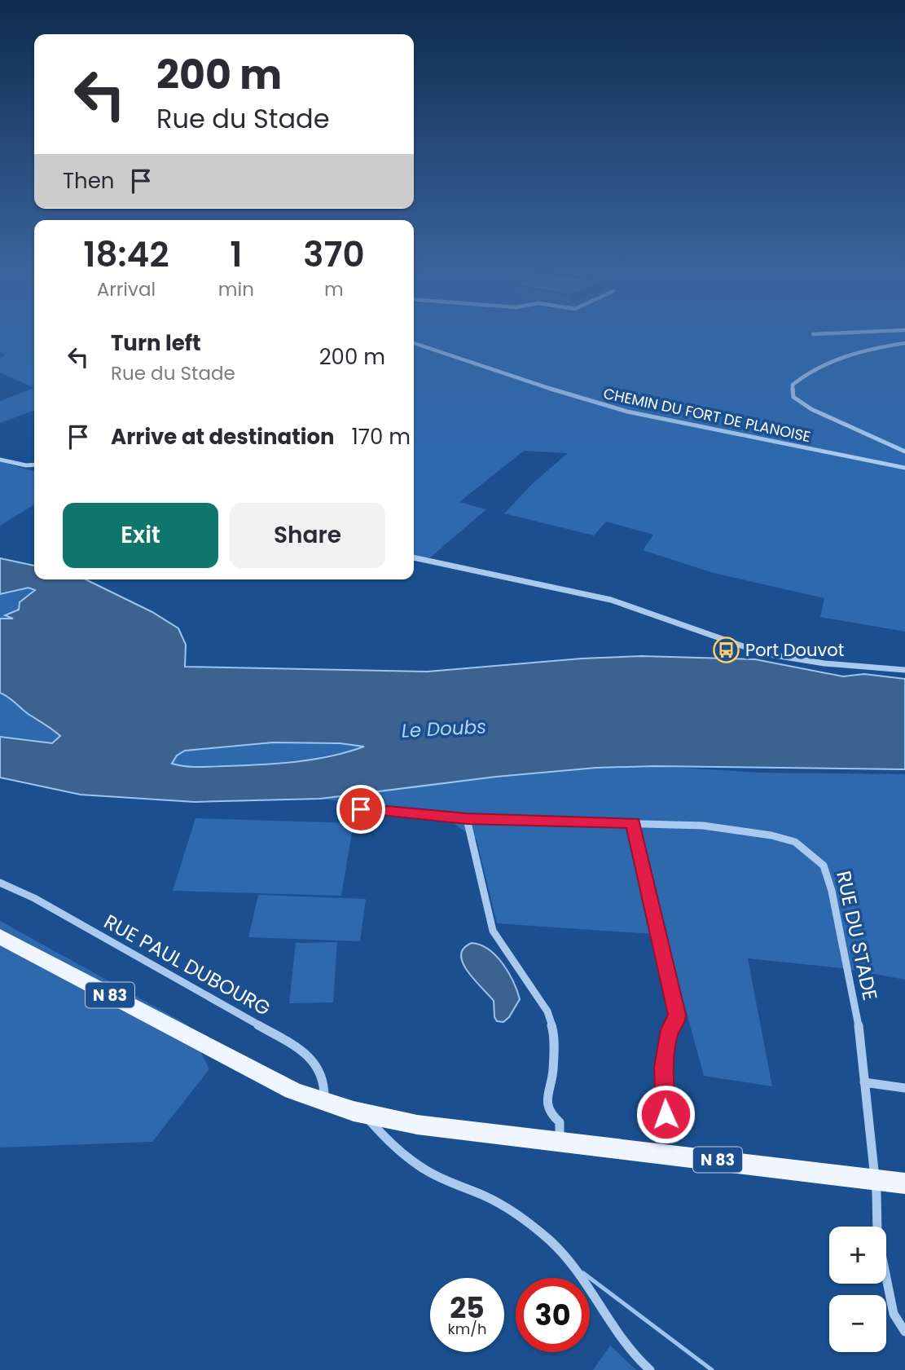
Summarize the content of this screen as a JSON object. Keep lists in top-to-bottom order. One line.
{"streets":{"main road":["N 83"],"street":["CHEMIN DU FORT DE PLANOISE","RUE DU STADE","RUE PAUL DUBOURG"]},"crossings":[["RUE DU STADE","N 83"],["RUE PAUL DUBOURG","N 83"]],"water":["Le Doubs"],"places":{"bus stop":["Port Douvot"]},"page":{"turn":["200 m","Rue du Stade"],"then":"Then","eta":["18:42","Arrival","1","min","370","m"],"list":[{"name":"Turn left","note":"Rue du Stade","value":"200 m"},{"name":"Arrive at destination","value":"170 m"}],"buttons":["Exit","Share"],"map_buttons":["+","−"],"speed":"25 km/h","limit":"30"}}
